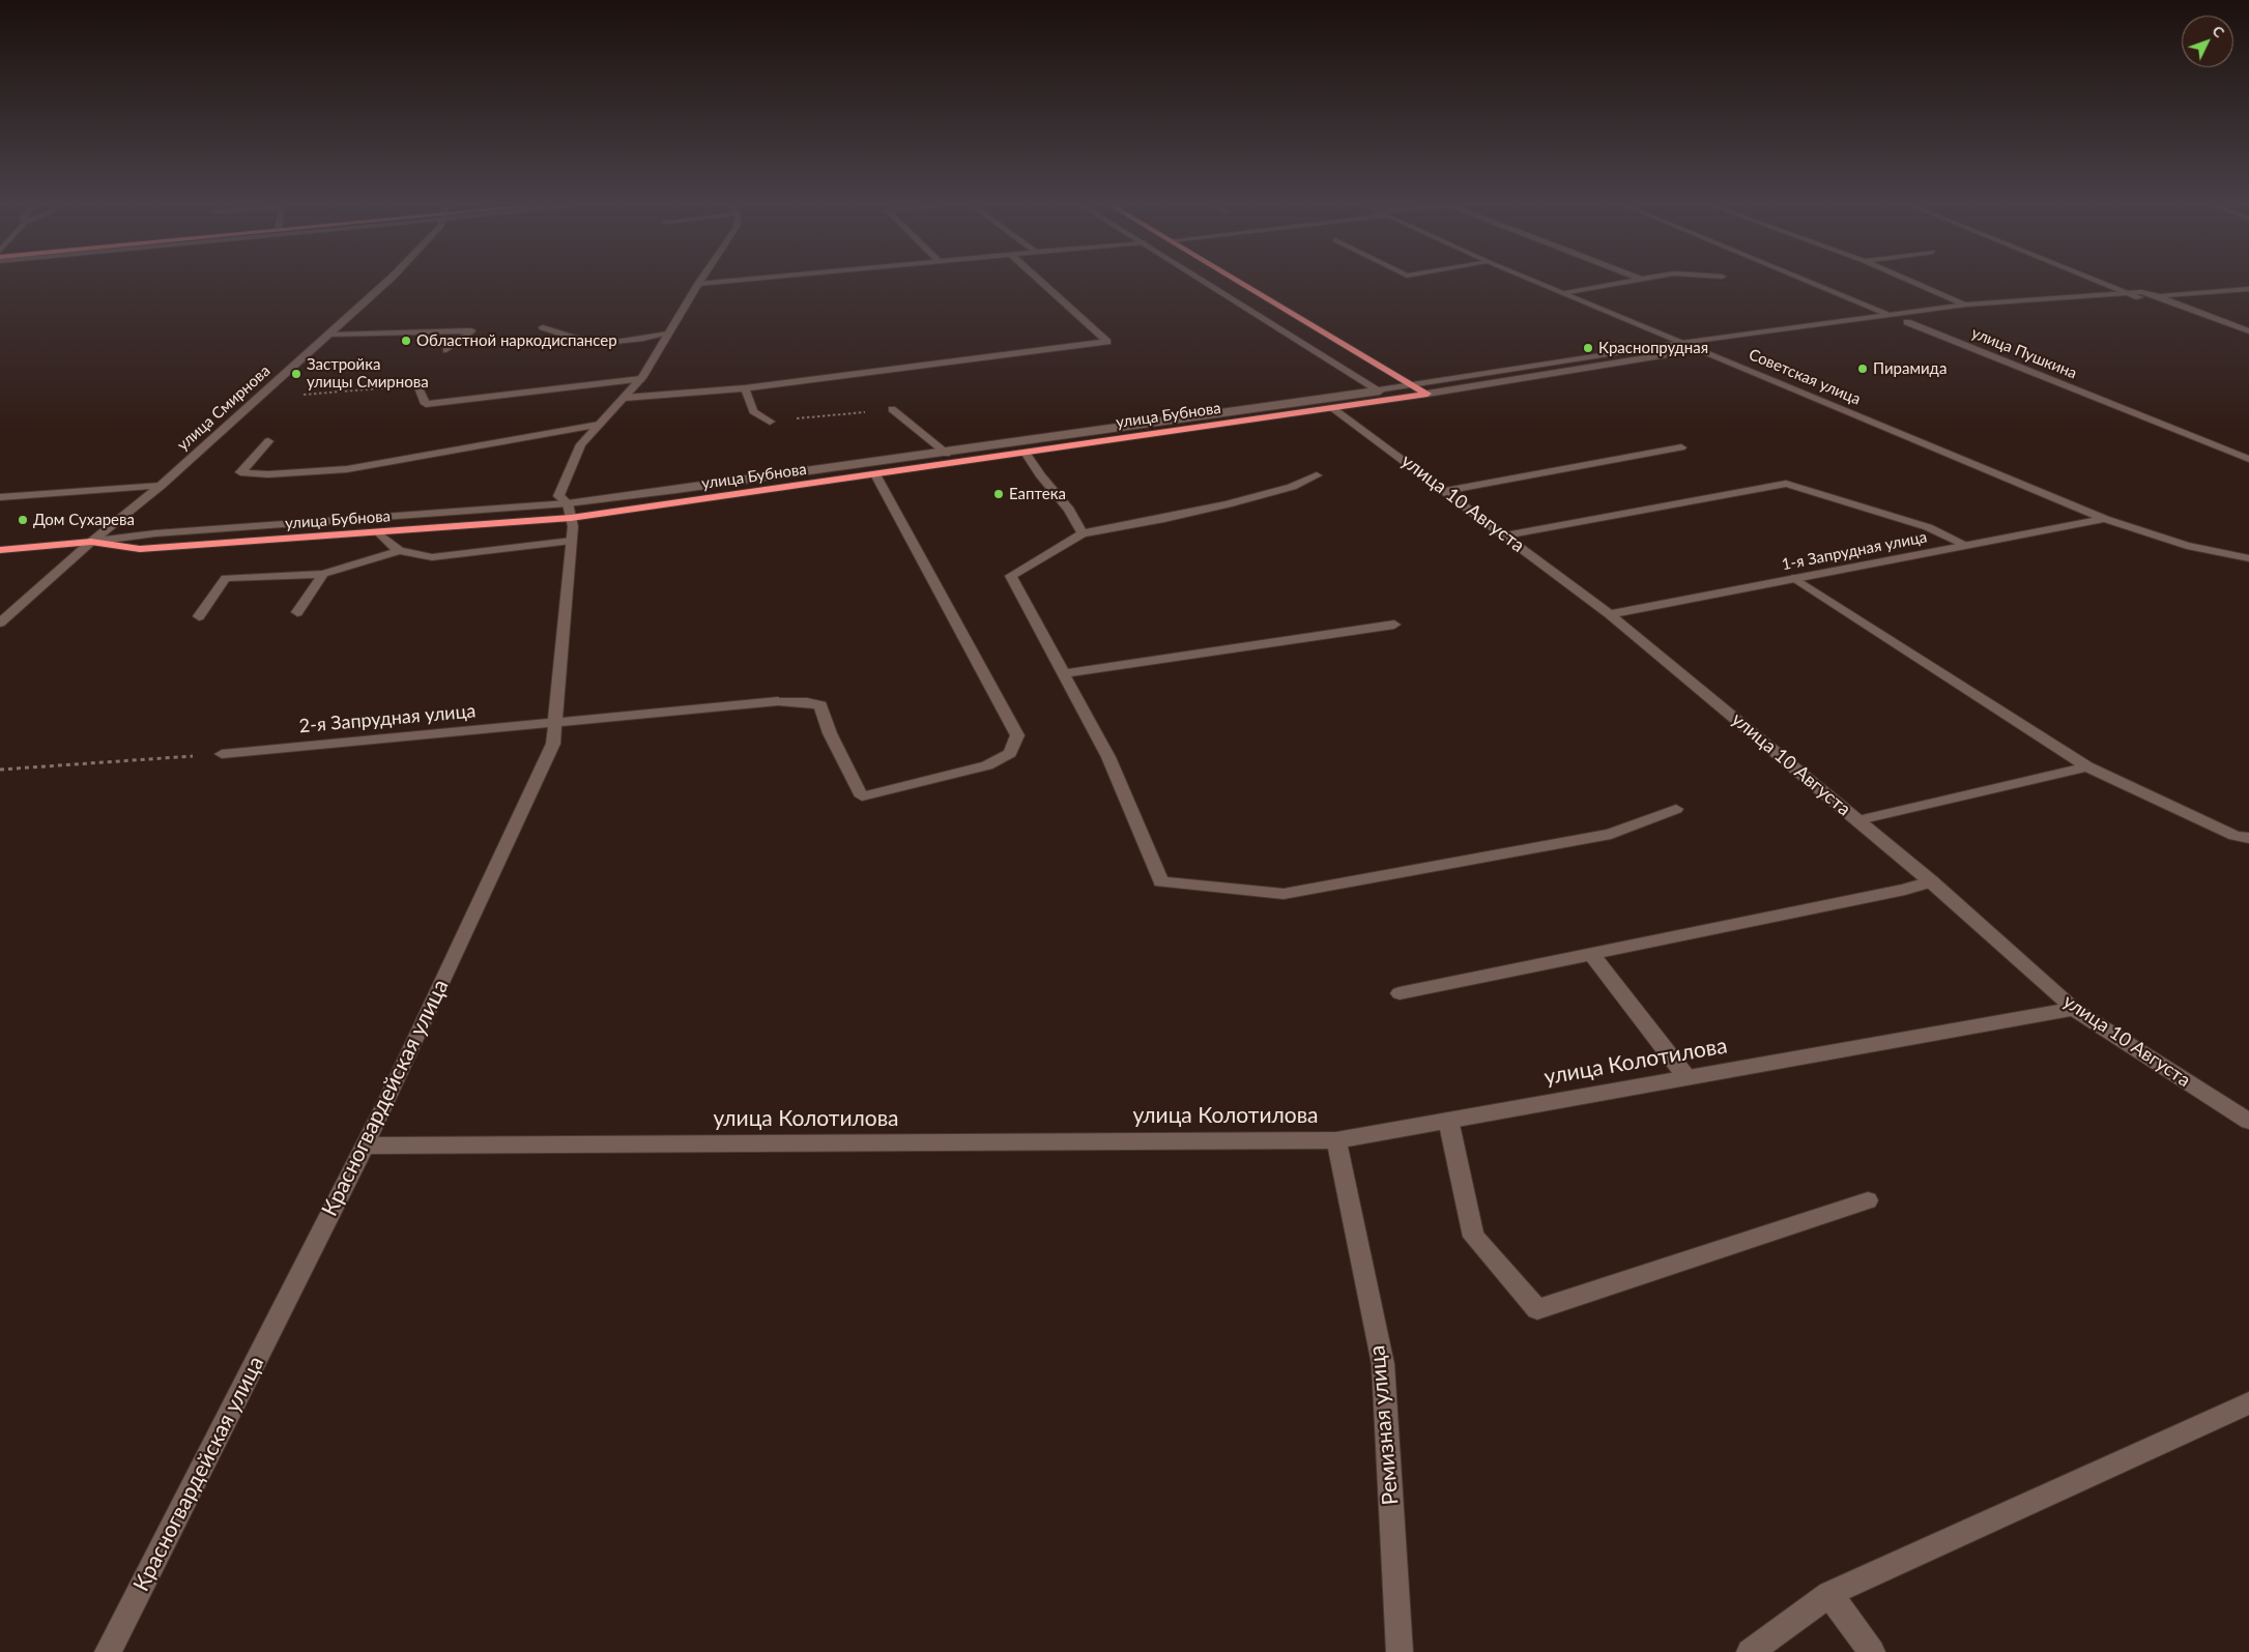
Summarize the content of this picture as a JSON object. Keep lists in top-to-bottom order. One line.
{"streets":{"highway":["улица Бубнова"],"street":["улица Пушкина","Советская улица","улица Смирнова","улица 10 Августа","1-я Запрудная улица","2-я Запрудная улица","улица Колотилова","Красногвардейская улица","Ремизная улица"]},"crossings":[["улица Пушкина","улица Бубнова"],["Советская улица","улица Бубнова"],["Советская улица","1-я Запрудная улица"],["улица Смирнова","улица Бубнова"],["улица Бубнова","улица 10 Августа"],["улица Бубнова","2-я Запрудная улица"],["улица Бубнова","Красногвардейская улица"],["улица 10 Августа","1-я Запрудная улица"],["улица 10 Августа","улица Колотилова"],["2-я Запрудная улица","Красногвардейская улица"],["улица Колотилова","Красногвардейская улица"],["улица Колотилова","Ремизная улица"]],"places":["Областной наркодиспансер","Краснопрудная","Пирамида","Застройка улицы Смирнова","Еаптека","Дом Сухарева"],"north":"top right"}
